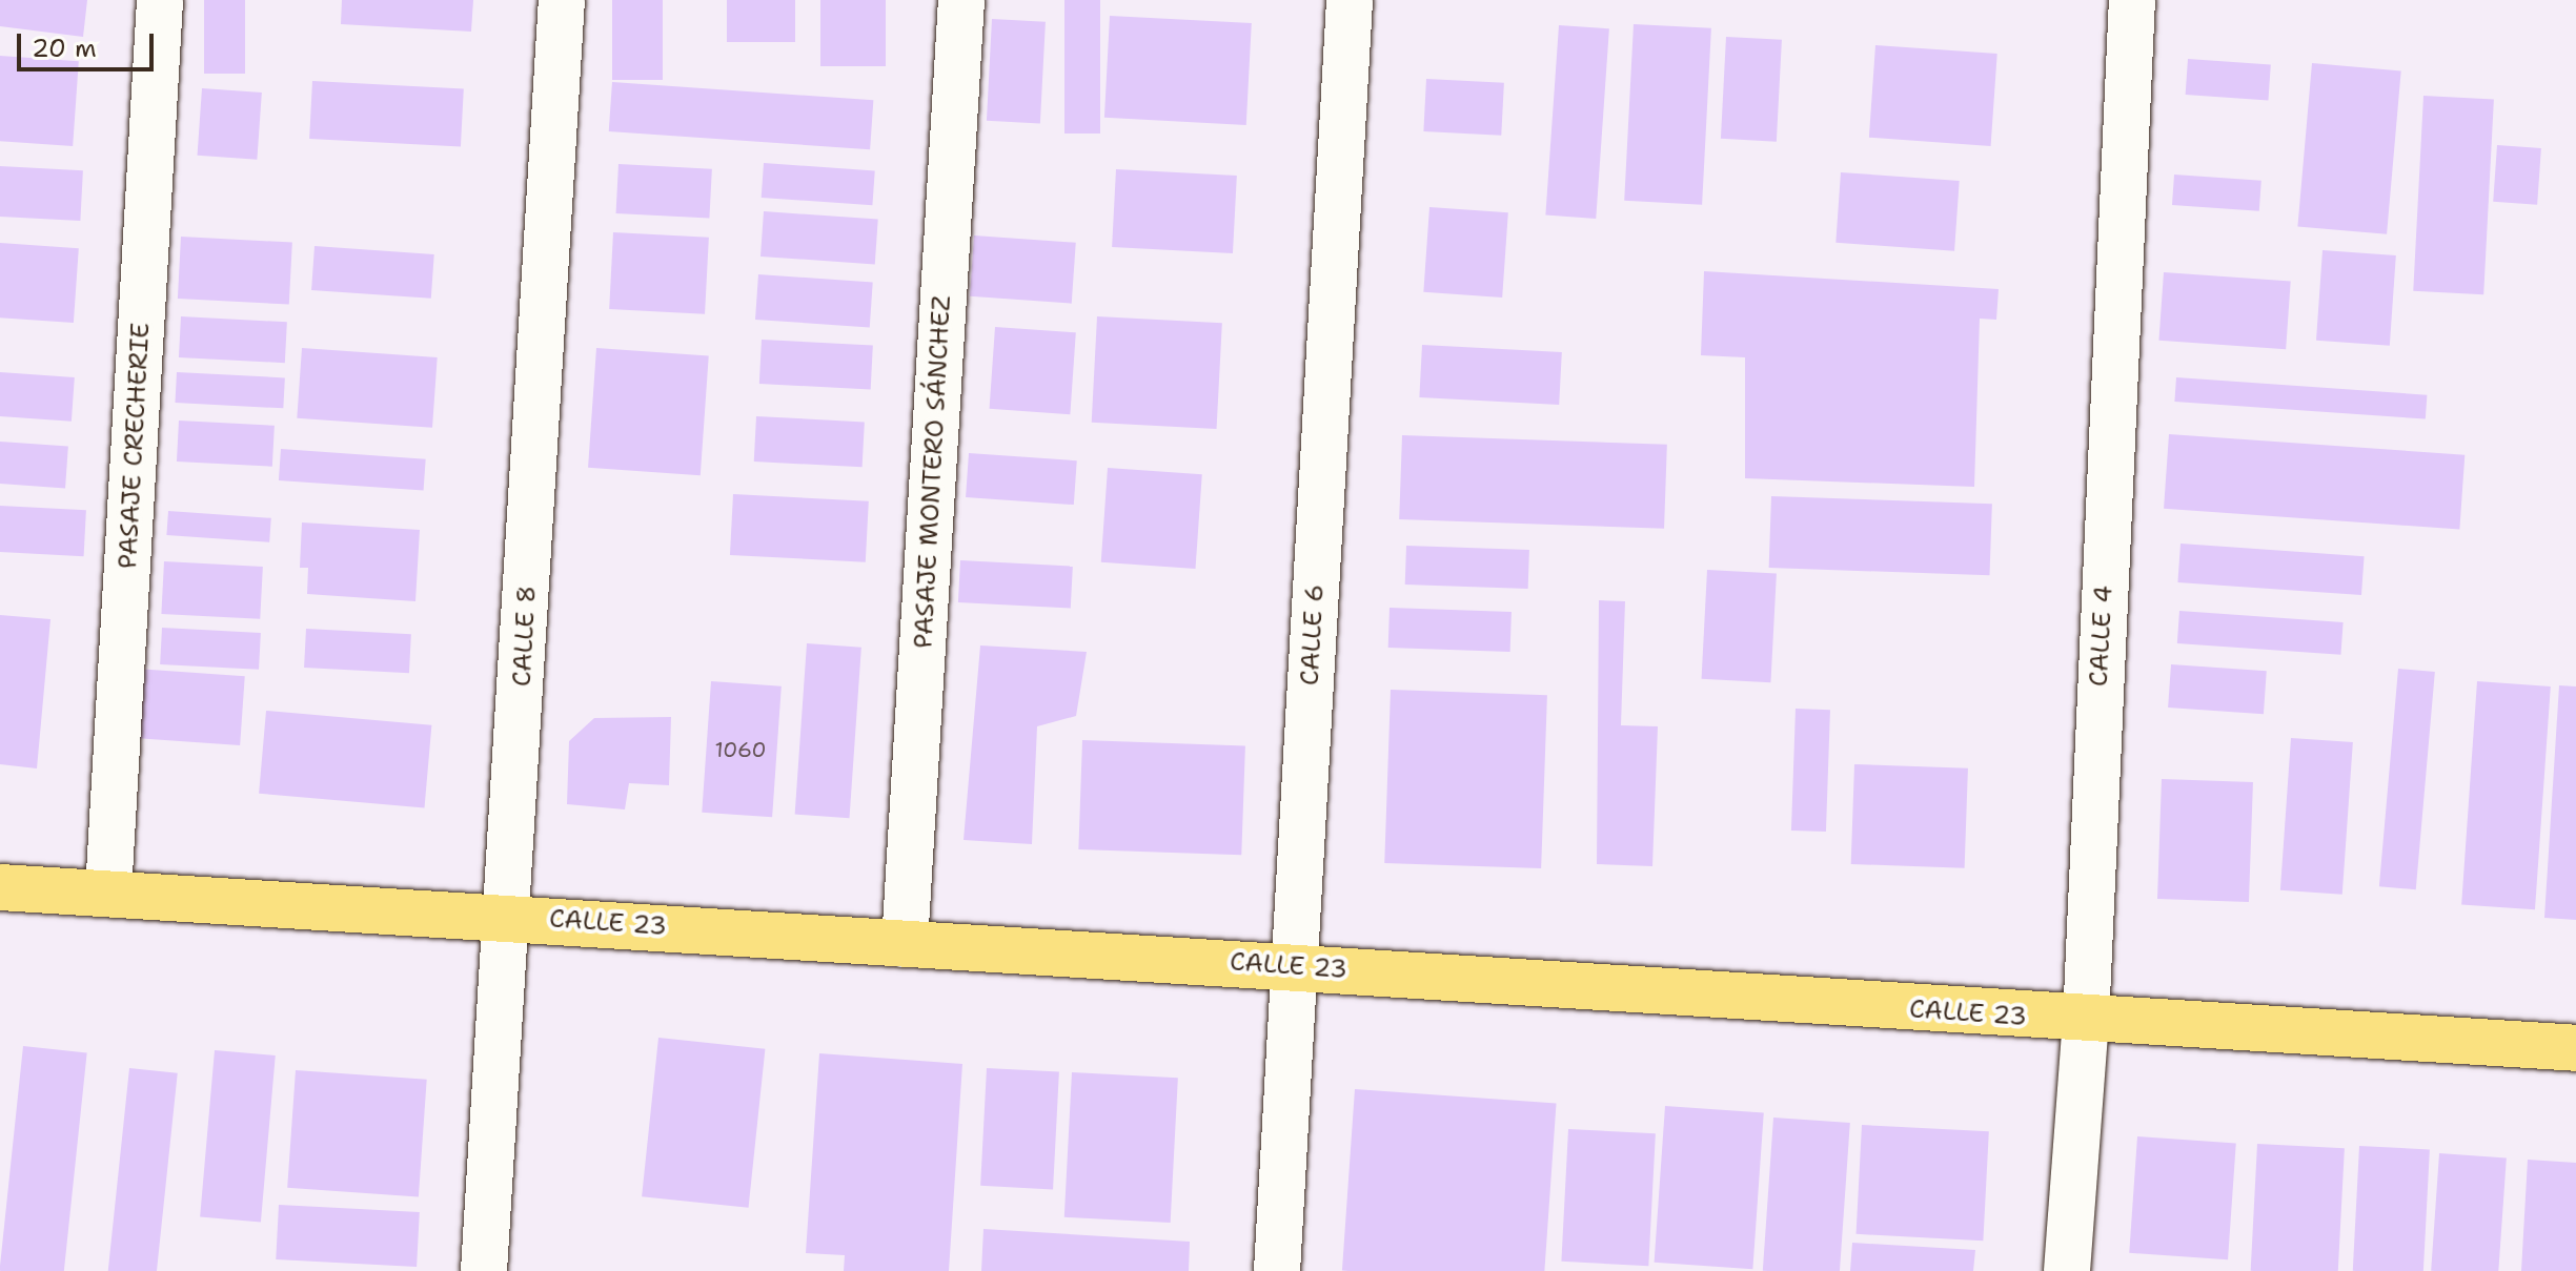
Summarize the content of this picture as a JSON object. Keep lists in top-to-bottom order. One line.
{"streets":{"main road":["CALLE 23"],"street":["PASAJE CRECHERIE","PASAJE MONTERO SÁNCHEZ","CALLE 6","CALLE 8","CALLE 4"]},"crossings":[["PASAJE CRECHERIE","CALLE 23"],["PASAJE MONTERO SÁNCHEZ","CALLE 23"],["CALLE 6","CALLE 23"],["CALLE 8","CALLE 23"],["CALLE 4","CALLE 23"]],"house_numbers":["1060"],"scale_bar":"20 m"}
